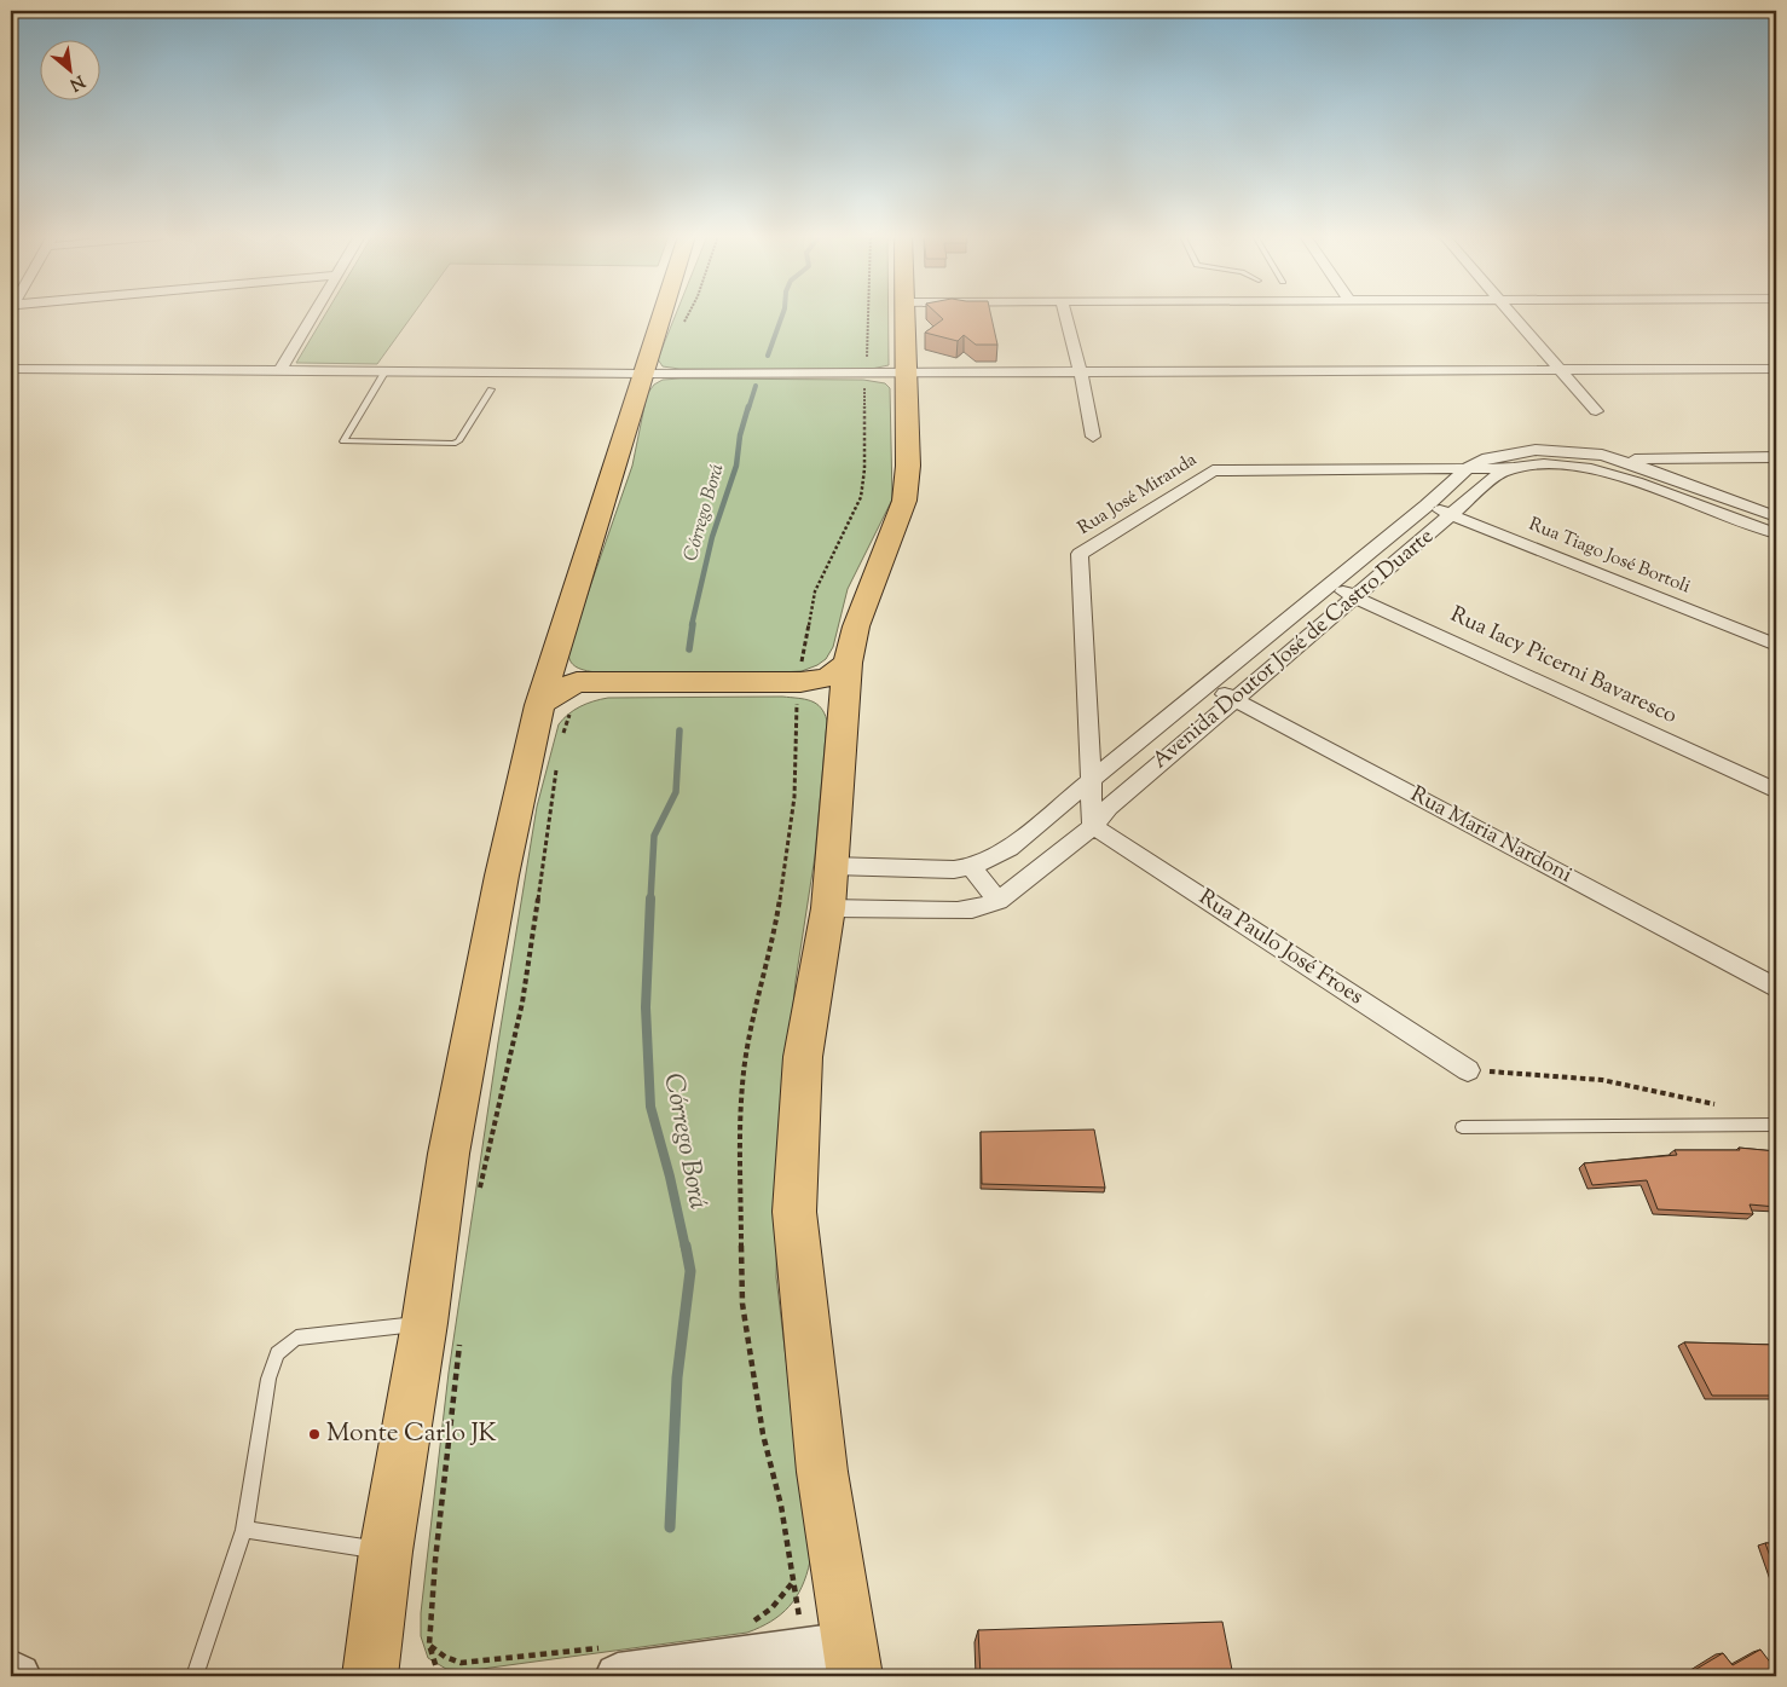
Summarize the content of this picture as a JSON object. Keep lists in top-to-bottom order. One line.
{"streets":{"street":["Rua José Miranda","Rua Tiago José Bortoli","Avenida Doutor José de Castro Duarte","Rua Iacy Picerni Bavaresco","Rua Maria Nardoni","Rua Paulo José Froes"]},"crossings":[["Rua José Miranda","Avenida Doutor José de Castro Duarte"],["Rua Tiago José Bortoli","Avenida Doutor José de Castro Duarte"],["Avenida Doutor José de Castro Duarte","Rua Iacy Picerni Bavaresco"],["Avenida Doutor José de Castro Duarte","Rua Maria Nardoni"],["Avenida Doutor José de Castro Duarte","Rua Paulo José Froes"]],"water":["Córrego Borá"],"places":["Monte Carlo JK"],"north":"bottom right"}
